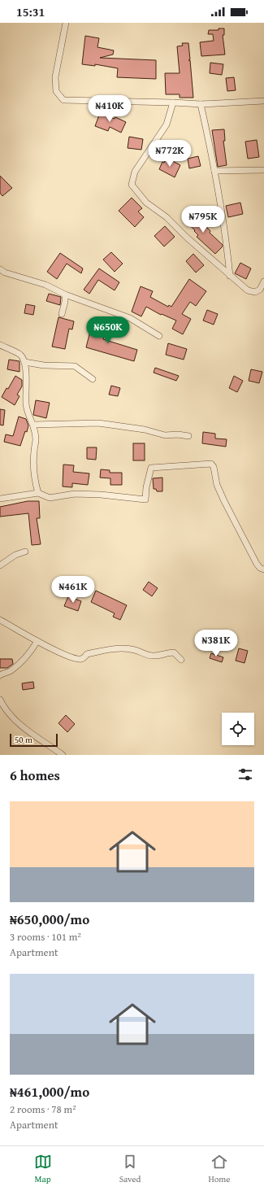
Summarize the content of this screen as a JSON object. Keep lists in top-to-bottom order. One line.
{"scale_bar":"50 m","page":{"status":"15:31","price":["₦410K","₦772K","₦795K","₦650K","₦461K","₦381K"],"scale":"50 m","heading":"6 homes","list":[{"name":"₦650,000/mo","note":"3 rooms · 101 m² · Apartment"},{"name":"₦461,000/mo","note":"2 rooms · 78 m² · Apartment"}],"tabs":["Map","Saved","Home"]}}
